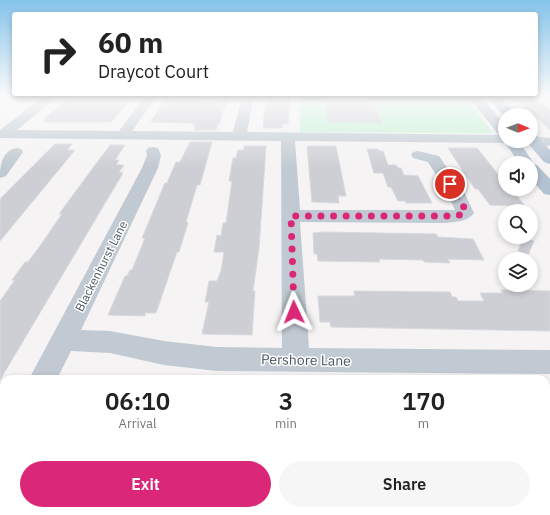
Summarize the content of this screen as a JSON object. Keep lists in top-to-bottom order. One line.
{"streets":{"street":["Blackenhurst Lane","Pershore Lane"]},"crossings":[["Blackenhurst Lane","Pershore Lane"]],"north":"right","page":{"turn":["60 m","Draycot Court"],"eta":["06:10","Arrival","3","min","170","m"],"buttons":["Exit","Share"]}}
